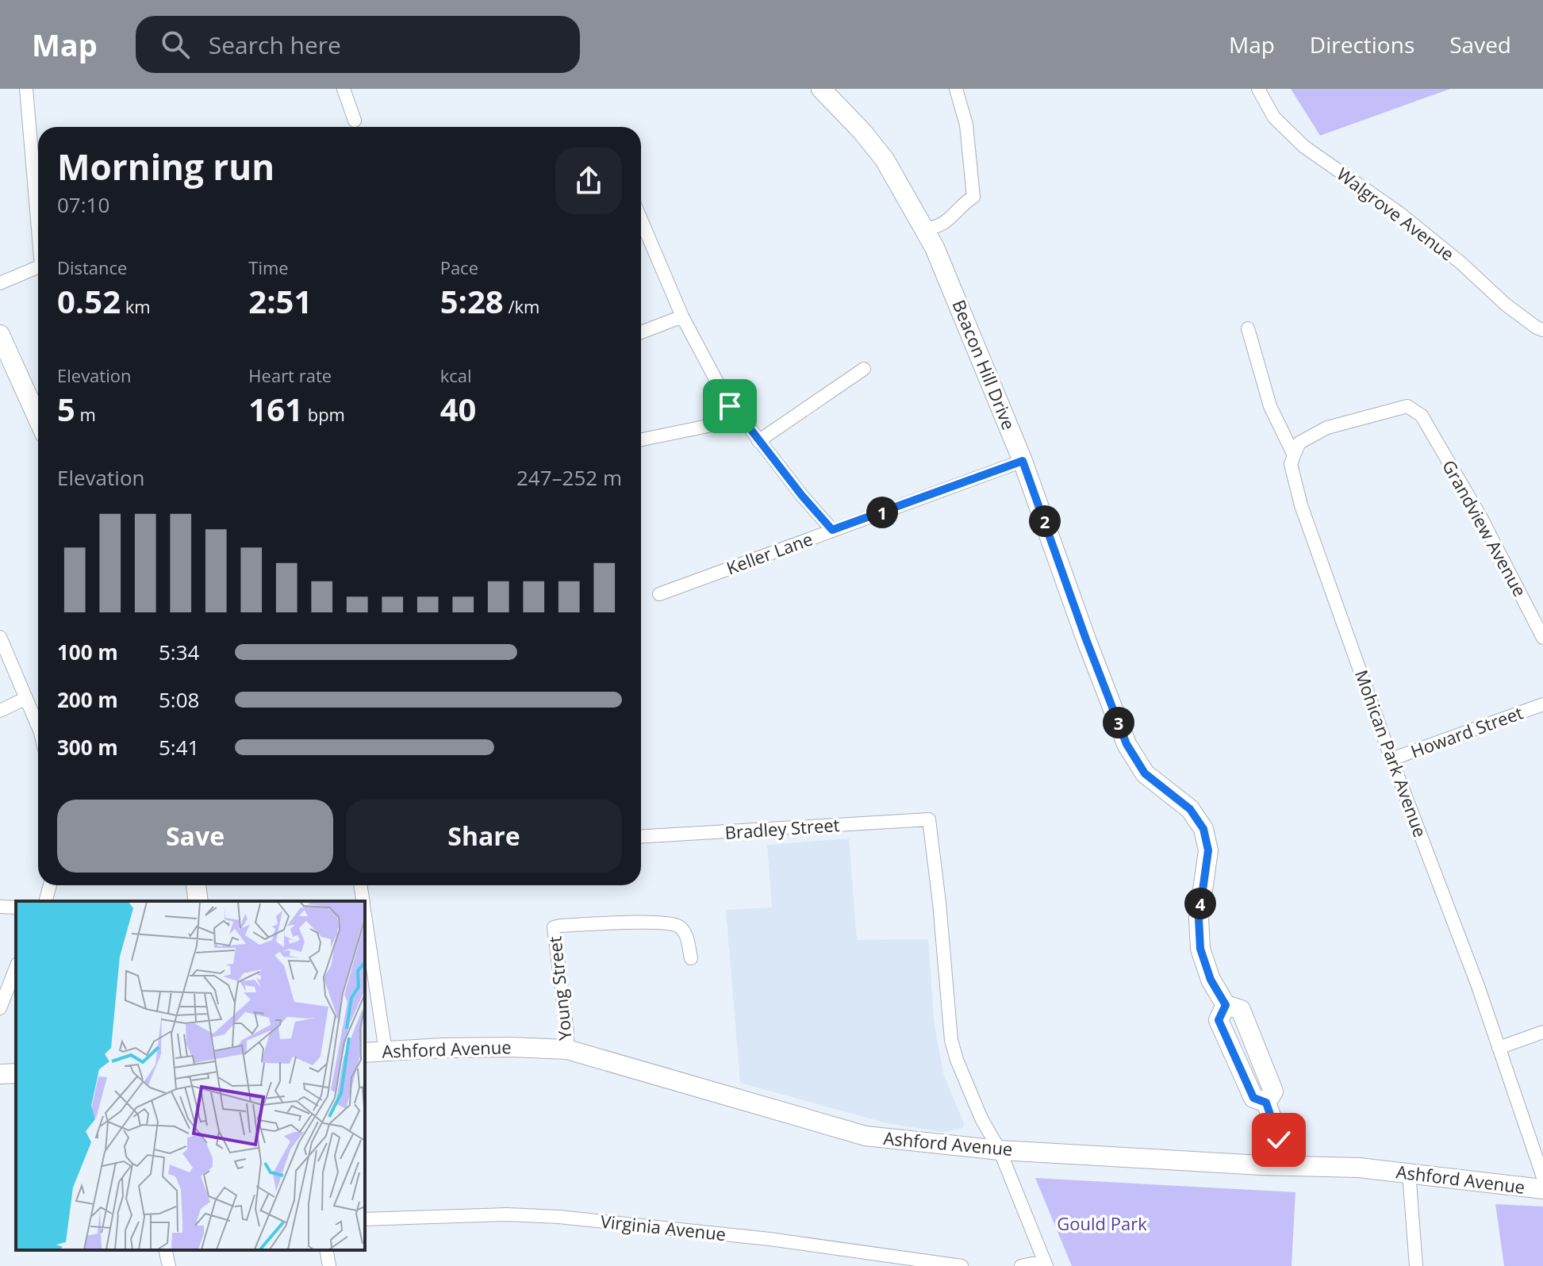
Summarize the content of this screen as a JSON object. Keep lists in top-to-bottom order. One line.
{"streets":{"street":["Walgrove Avenue","Beacon Hill Drive","Grandview Avenue","Keller Lane","Howard Street","Mohican Park Avenue","Bradley Street","Young Street","Ashford Avenue","Virginia Avenue"]},"crossings":[["Beacon Hill Drive","Keller Lane"],["Beacon Hill Drive","Ashford Avenue"],["Grandview Avenue","Mohican Park Avenue"],["Howard Street","Mohican Park Avenue"],["Bradley Street","Ashford Avenue"],["Young Street","Ashford Avenue"]],"parks":["Gould Park"],"page":{"header":"Map","search":"Search here","nav":["Map","Directions","Saved"],"heading":["Morning run","07:10"],"stats":[["Distance","0.52 km"],["Time","2:51"],["Pace","5:28 /km"],["Elevation","5 m"],["Heart rate","161 bpm"],["kcal","40"]],"chart":["Elevation","247–252 m"],"pins":["1","2","3","4"],"list":[{"name":"100 m","note":"5:34"},{"name":"200 m","note":"5:08"},{"name":"300 m","note":"5:41"}],"buttons":["Save","Share"]}}
